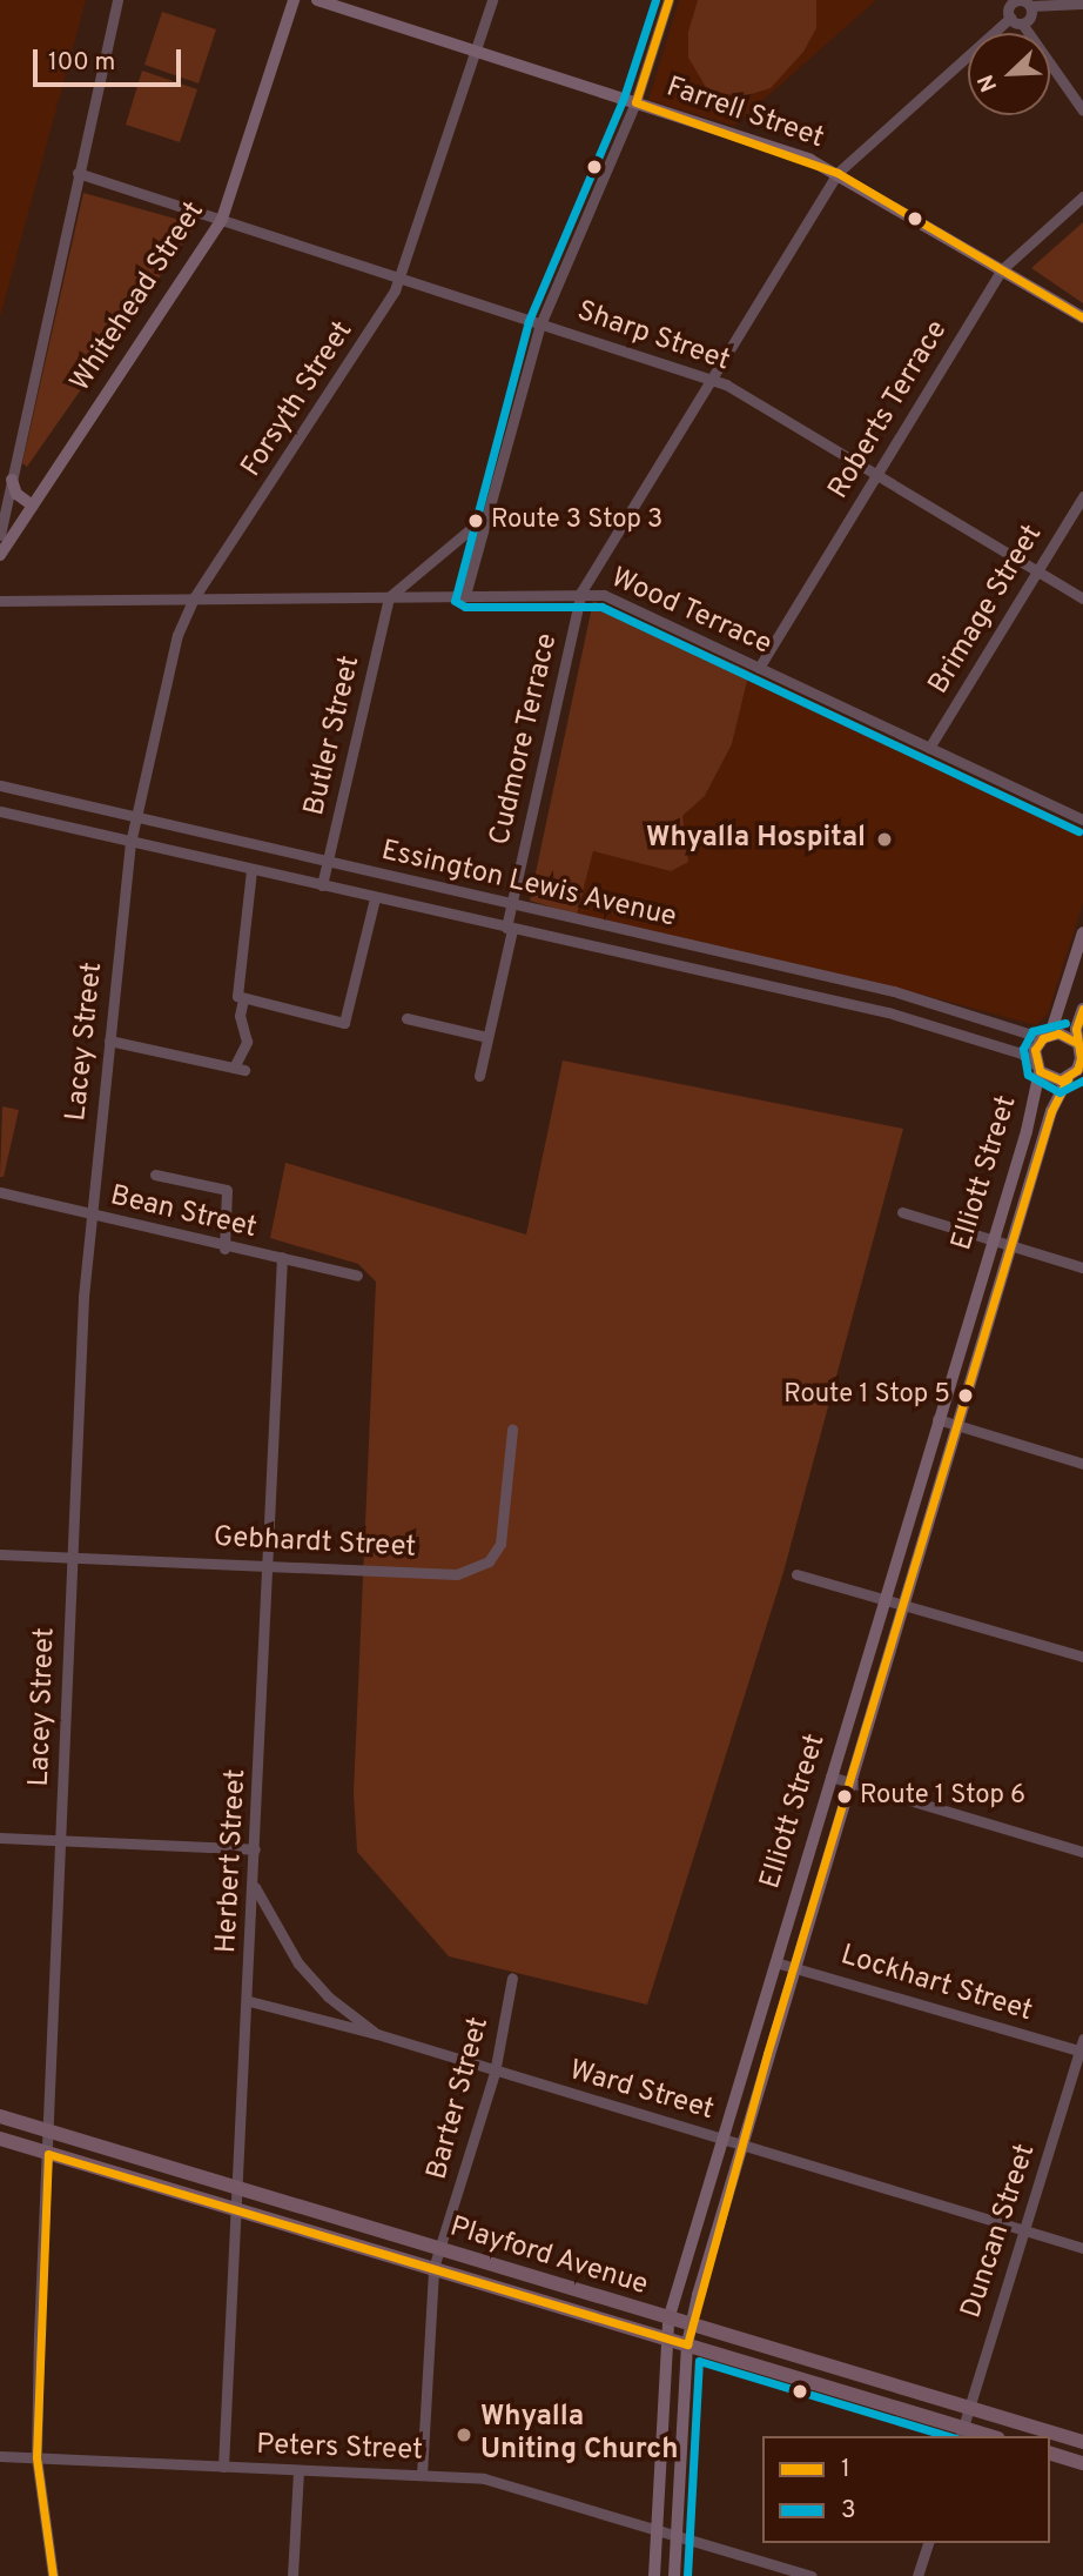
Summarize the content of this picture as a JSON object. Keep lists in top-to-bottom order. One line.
{"streets":{"highway":["Playford Avenue"],"main road":["Farrell Street","Whitehead Street","Elliott Street"],"street":["Sharp Street","Forsyth Street","Roberts Terrace","Brimage Street","Wood Terrace","Butler Street","Cudmore Terrace","Essington Lewis Avenue","Lacey Street","Bean Street","Gebhardt Street","Herbert Street","Lockhart Street","Ward Street","Barter Street","Duncan Street","Peters Street"]},"crossings":[["Farrell Street","Forsyth Street"],["Farrell Street","Roberts Terrace"],["Farrell Street","Cudmore Terrace"],["Whitehead Street","Sharp Street"],["Sharp Street","Forsyth Street"],["Sharp Street","Roberts Terrace"],["Sharp Street","Brimage Street"],["Sharp Street","Cudmore Terrace"],["Forsyth Street","Wood Terrace"],["Forsyth Street","Essington Lewis Avenue"],["Forsyth Street","Lacey Street"],["Roberts Terrace","Wood Terrace"],["Brimage Street","Wood Terrace"],["Wood Terrace","Butler Street"],["Wood Terrace","Cudmore Terrace"],["Butler Street","Essington Lewis Avenue"],["Cudmore Terrace","Essington Lewis Avenue"],["Essington Lewis Avenue","Lacey Street"],["Essington Lewis Avenue","Elliott Street"],["Lacey Street","Bean Street"],["Lacey Street","Gebhardt Street"],["Lacey Street","Playford Avenue"],["Lacey Street","Peters Street"],["Elliott Street","Lockhart Street"],["Elliott Street","Ward Street"],["Elliott Street","Playford Avenue"],["Elliott Street","Peters Street"],["Bean Street","Herbert Street"],["Gebhardt Street","Herbert Street"],["Herbert Street","Ward Street"],["Herbert Street","Playford Avenue"],["Herbert Street","Peters Street"],["Lockhart Street","Duncan Street"],["Ward Street","Barter Street"],["Ward Street","Duncan Street"],["Barter Street","Playford Avenue"],["Barter Street","Peters Street"],["Duncan Street","Playford Avenue"]],"places":["Route 3 Stop 3","Whyalla Hospital","Route 1 Stop 5","Route 1 Stop 6","Whyalla Uniting Church"],"lines":["transit line 1","transit line 3"],"legend":["1","3"],"scale_bar":"100 m","north":"bottom left"}
